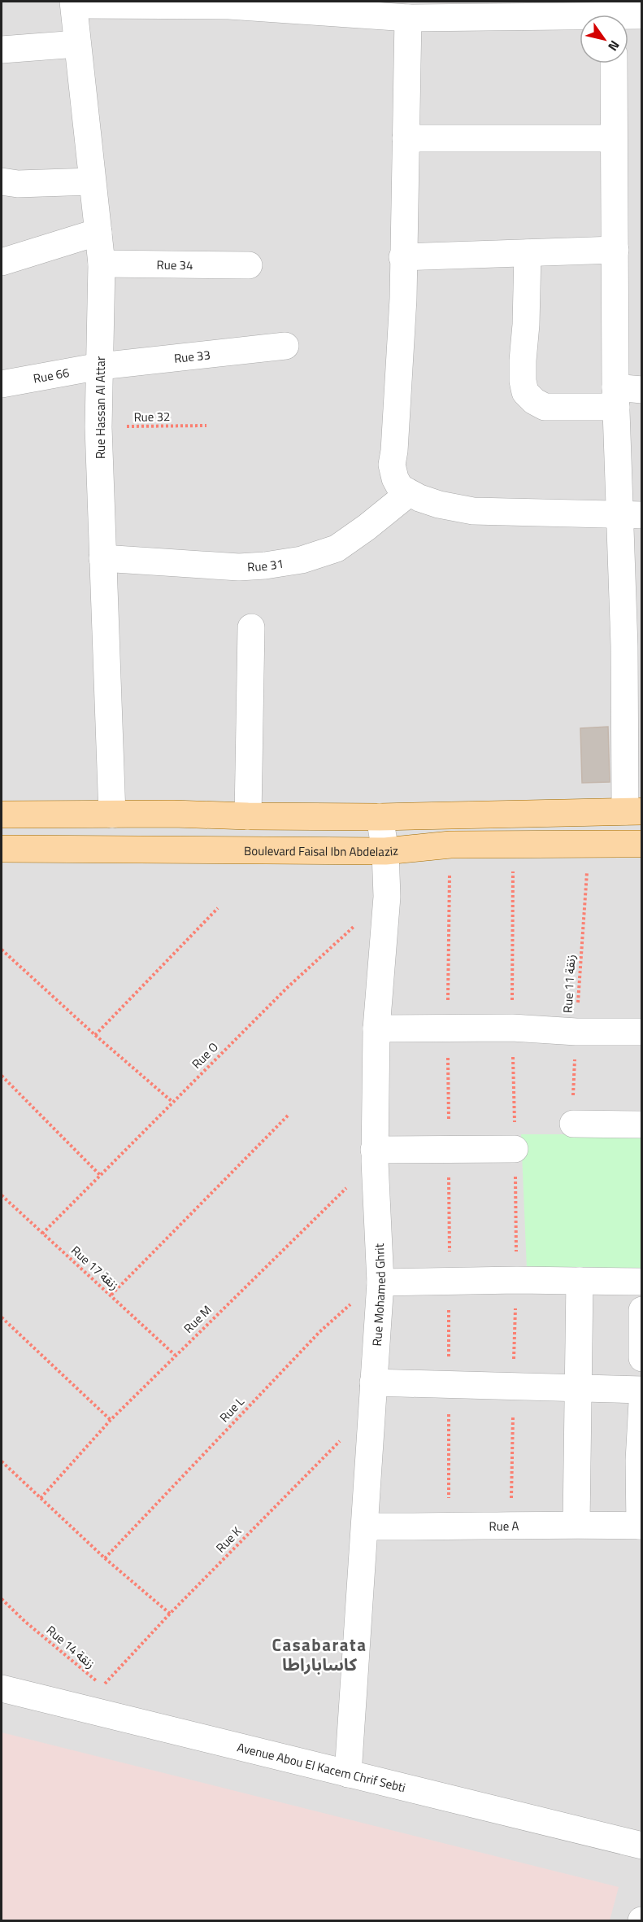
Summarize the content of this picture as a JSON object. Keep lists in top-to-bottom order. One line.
{"streets":{"main road":["Boulevard Faisal Ibn Abdelaziz"],"street":["Rue 34","Rue 33","Rue 66","Rue Hassan Al Attar","Rue 31","Rue Mohamed Ghrit","Rue A","Avenue Abou El Kacem Chrif Sebti"],"path":["Rue 32","Rue 11 زنقة","Rue O","Rue 17 زنقة","Rue M","Rue L","Rue K","Rue 14 زنقة"]},"crossings":[["Rue 34","Rue Hassan Al Attar"],["Rue 33","Rue 66"],["Rue 33","Rue Hassan Al Attar"],["Rue 66","Rue Hassan Al Attar"],["Rue Hassan Al Attar","Rue 32"],["Rue Hassan Al Attar","Rue 31"],["Boulevard Faisal Ibn Abdelaziz","Rue 11 زنقة"],["Boulevard Faisal Ibn Abdelaziz","Rue Mohamed Ghrit"],["Rue O","Rue 17 زنقة"],["Rue O","Rue Mohamed Ghrit"],["Rue 17 زنقة","Rue M"],["Rue Mohamed Ghrit","Rue M"],["Rue Mohamed Ghrit","Rue L"],["Rue Mohamed Ghrit","Rue A"],["Rue Mohamed Ghrit","Rue K"],["Rue Mohamed Ghrit","Avenue Abou El Kacem Chrif Sebti"],["Rue K","Rue 14 زنقة"]],"districts":["Casabarata كاساباراطا"],"north":"bottom right"}
